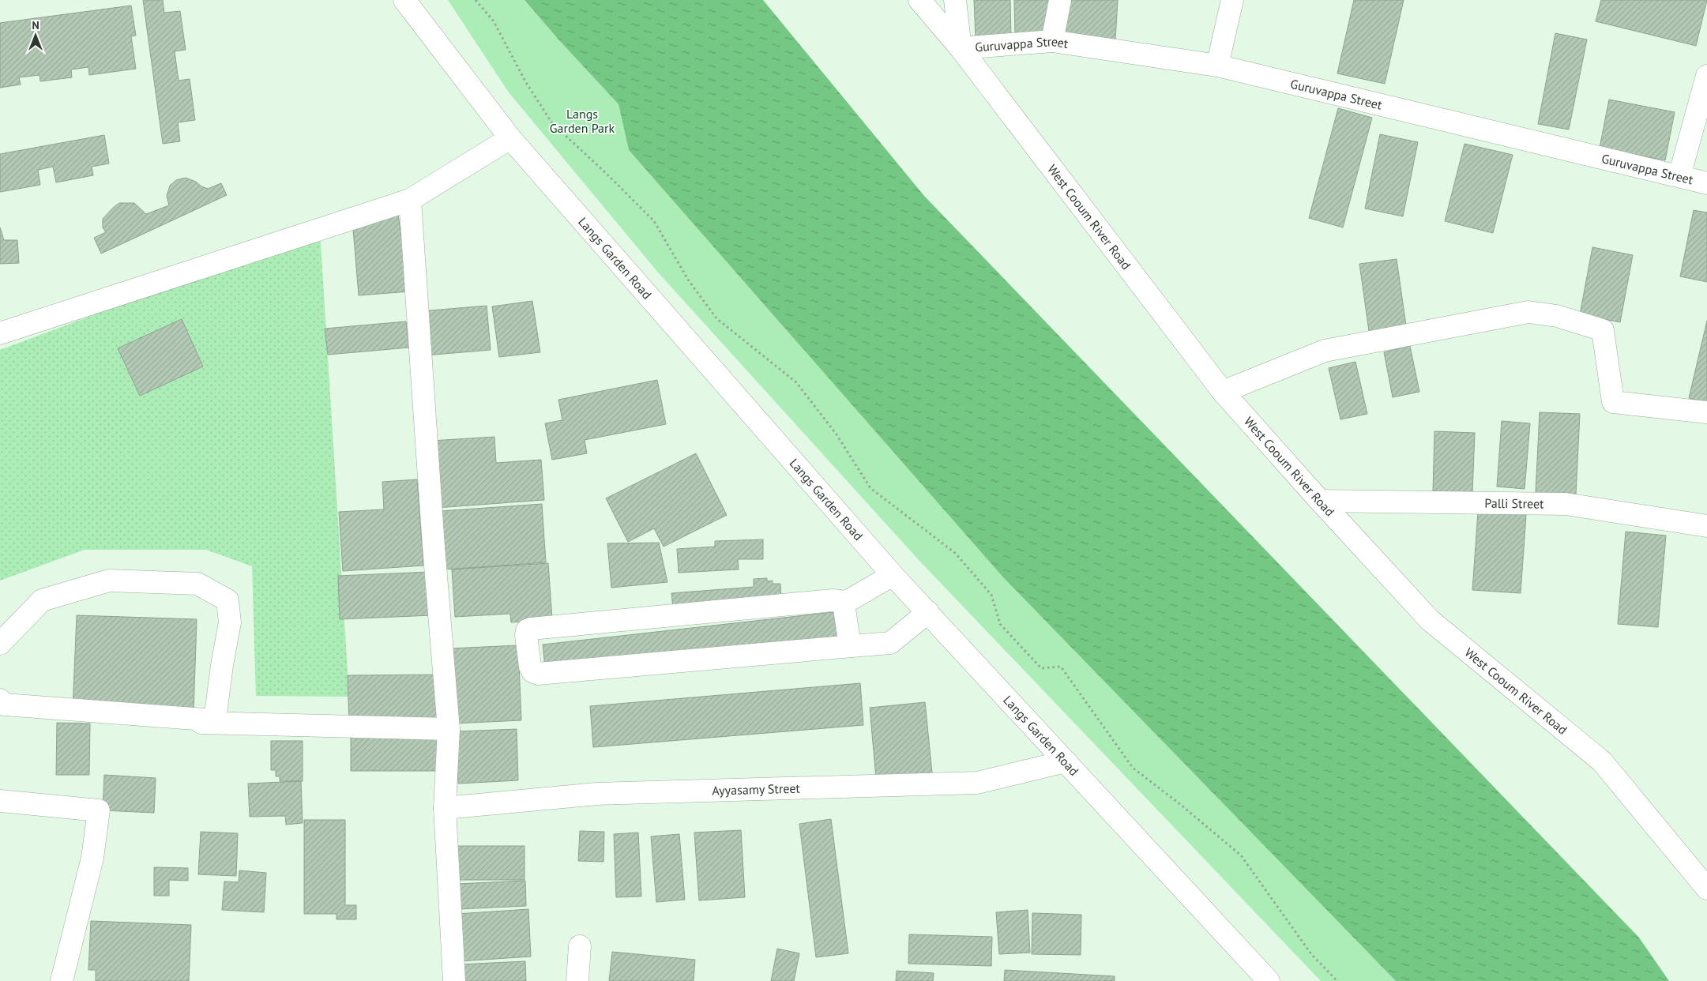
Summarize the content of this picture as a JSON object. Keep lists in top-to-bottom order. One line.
{"streets":{"street":["Guruvappa Street","West Cooum River Road","Langs Garden Road","Palli Street","Ayyasamy Street"]},"crossings":[["Guruvappa Street","West Cooum River Road"],["West Cooum River Road","Palli Street"],["Langs Garden Road","Ayyasamy Street"]],"parks":["Langs Garden Park"],"north":"top"}
